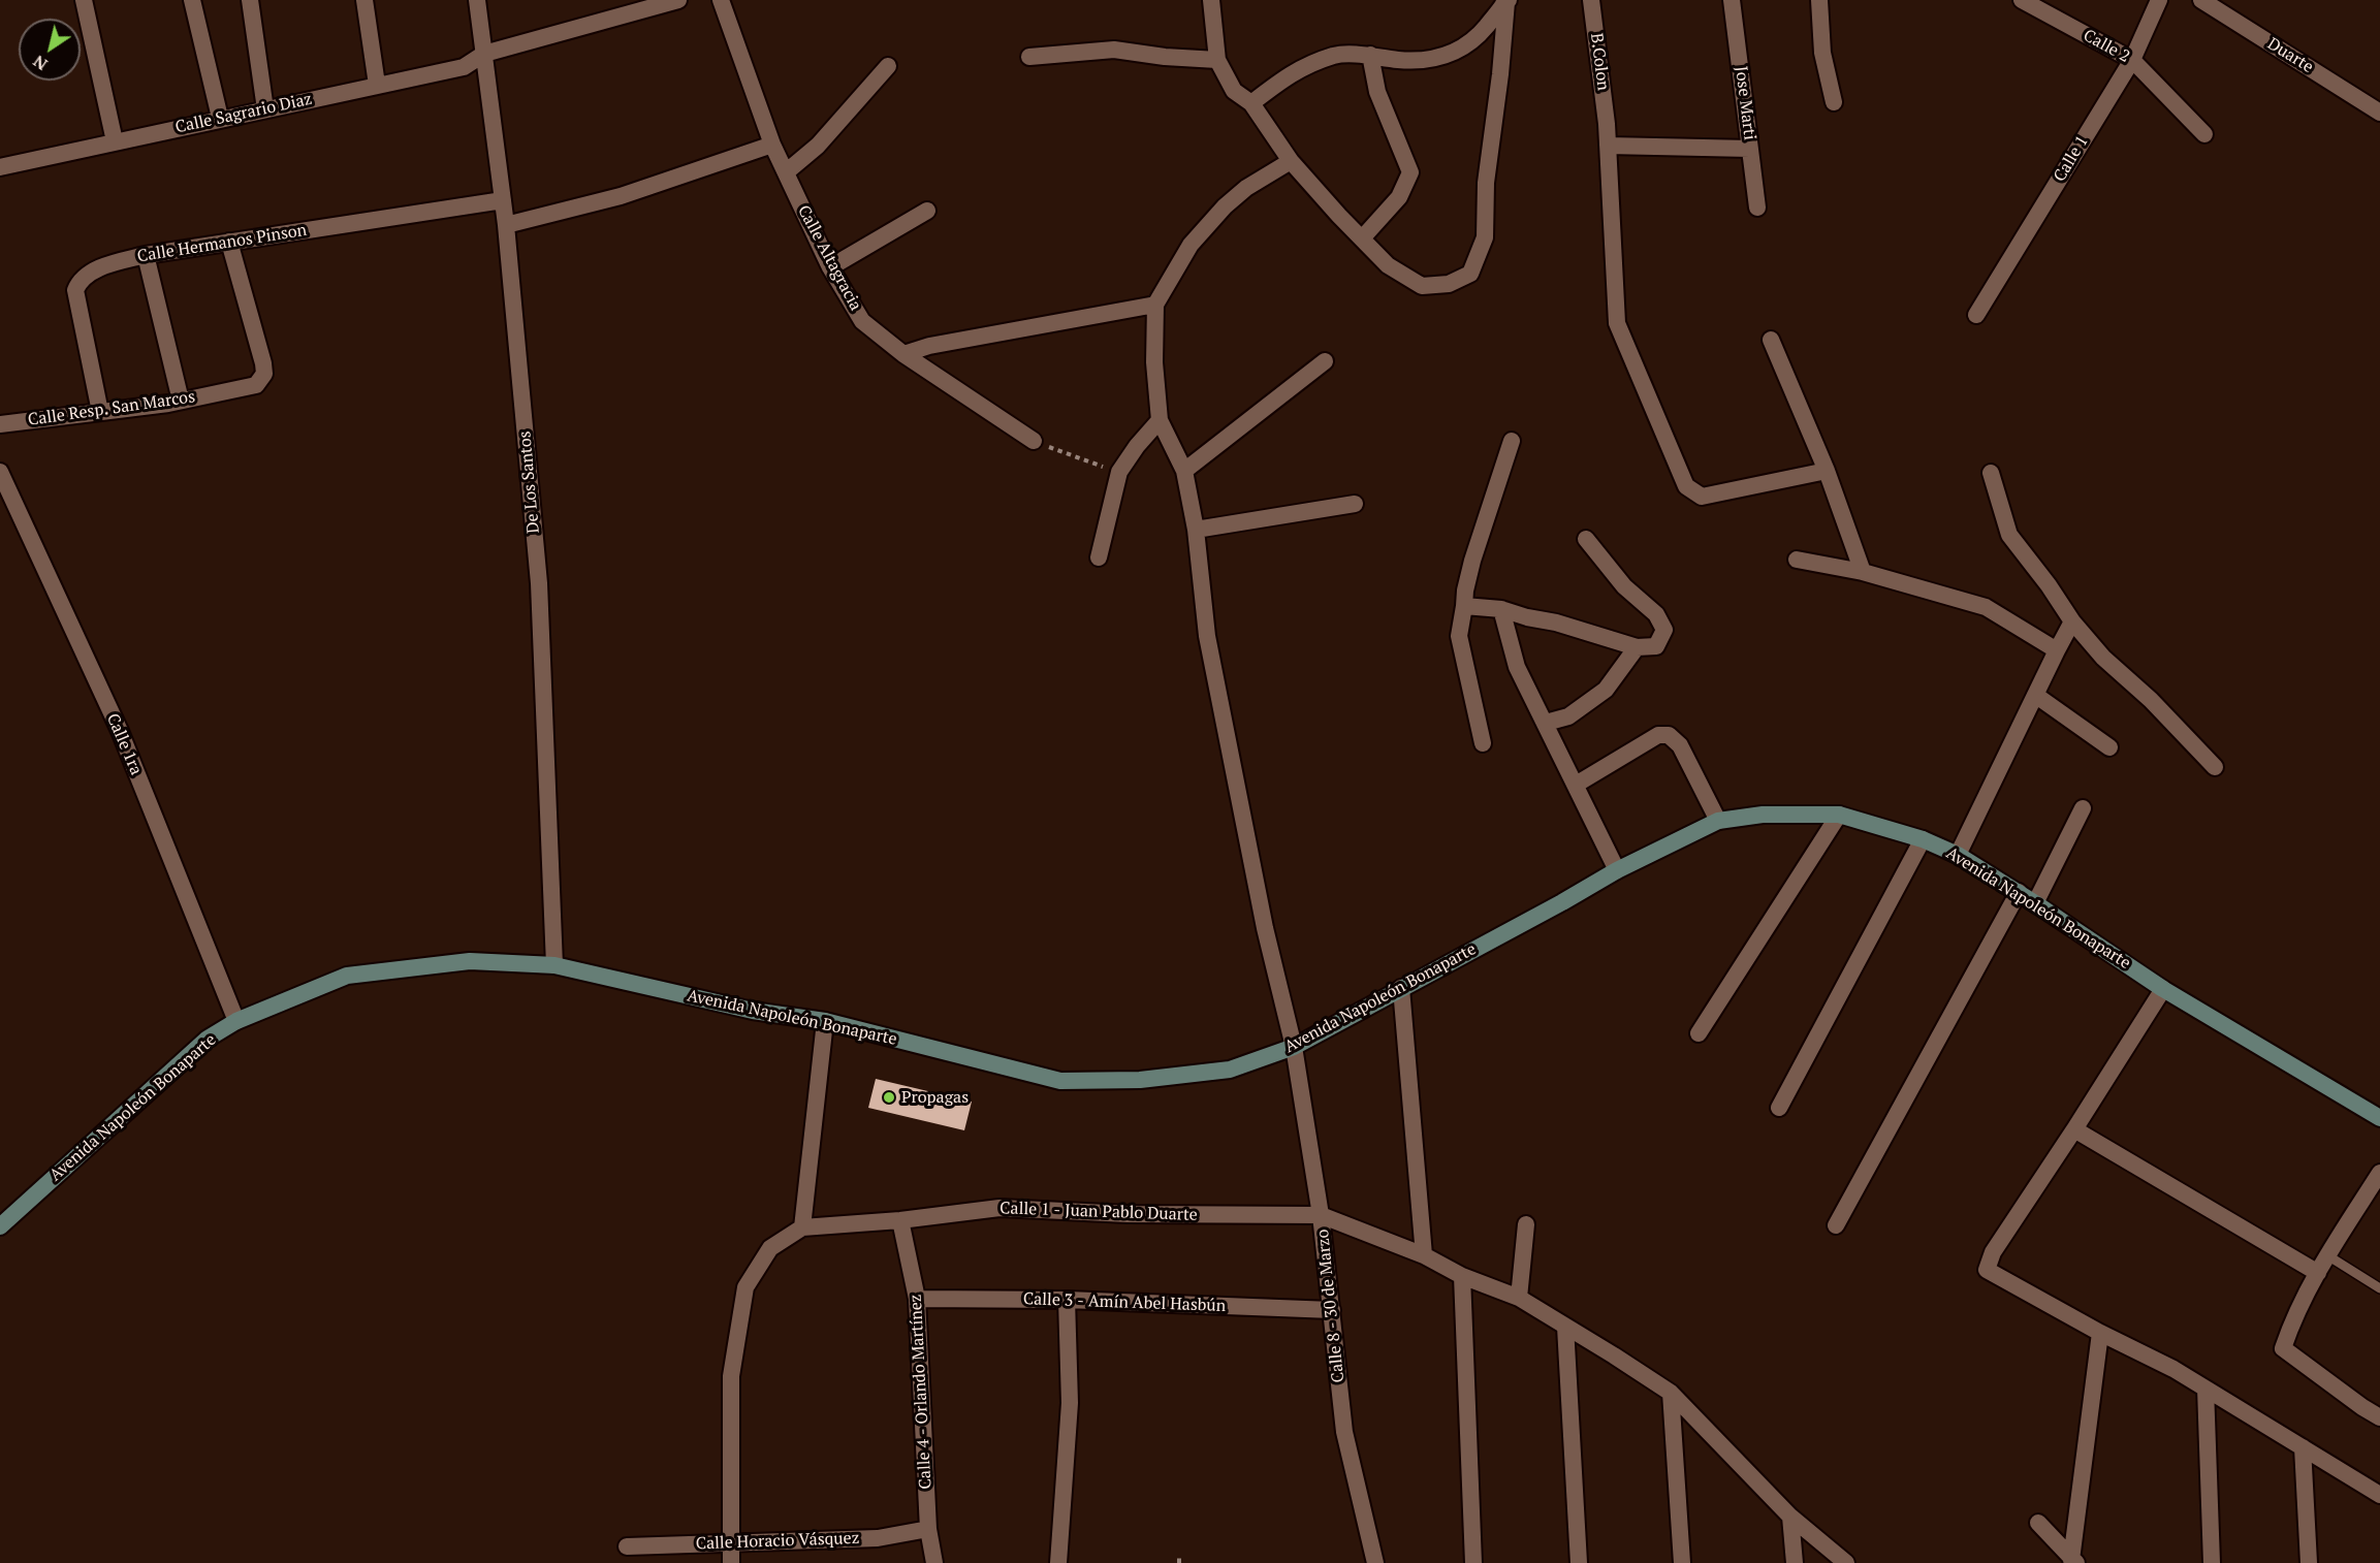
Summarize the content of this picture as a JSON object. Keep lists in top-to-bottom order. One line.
{"streets":{"main road":["Avenida Napoleón Bonaparte"],"street":["Calle 2","Duarte","B.Colon","Jose Marti","Calle Sagrario Diaz","Calle 1","Calle Hermanos Pinson","Calle Altagracia","Calle Resp. San Marcos","De Los Santos","Calle 1ra","Calle 1 - Juan Pablo Duarte","Calle 3 - Amín Abel Hasbún","Calle 8 - 30 de Marzo","Calle 4 - Orlando Martínez","Calle Horacio Vásquez"]},"crossings":[["Calle 2","Calle 1"],["Calle Sagrario Diaz","De Los Santos"],["Calle Hermanos Pinson","Calle Resp. San Marcos"],["Calle Hermanos Pinson","De Los Santos"],["De Los Santos","Avenida Napoleón Bonaparte"],["Calle 1ra","Avenida Napoleón Bonaparte"],["Avenida Napoleón Bonaparte","Calle 8 - 30 de Marzo"],["Calle 1 - Juan Pablo Duarte","Calle 8 - 30 de Marzo"],["Calle 1 - Juan Pablo Duarte","Calle 4 - Orlando Martínez"],["Calle 3 - Amín Abel Hasbún","Calle 8 - 30 de Marzo"],["Calle 3 - Amín Abel Hasbún","Calle 4 - Orlando Martínez"],["Calle 4 - Orlando Martínez","Calle Horacio Vásquez"]],"places":["Propagas"],"north":"bottom left"}
